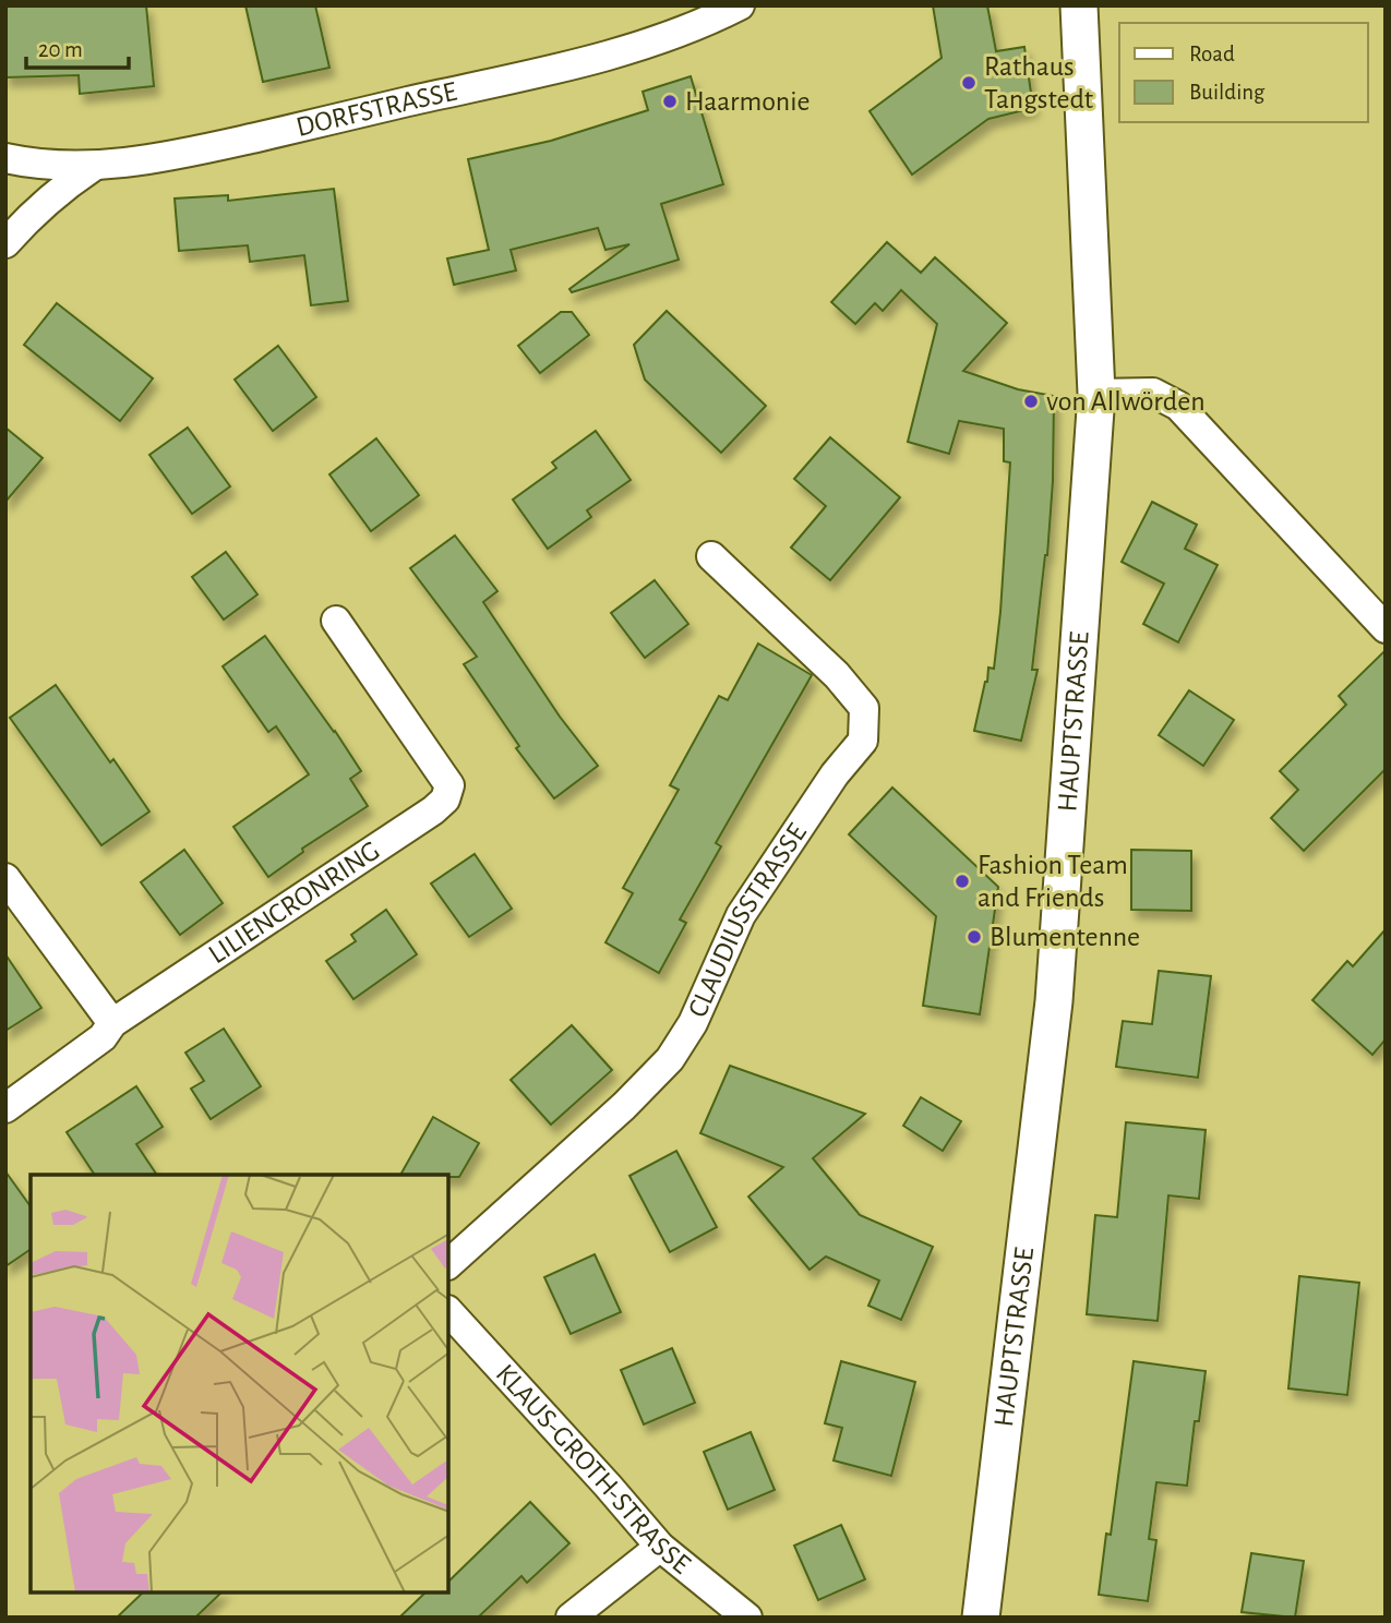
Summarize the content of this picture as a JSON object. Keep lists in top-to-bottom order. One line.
{"streets":{"street":["DORFSTRASSE","HAUPTSTRASSE","LILIENCRONRING","CLAUDIUSSTRASSE","KLAUS-GROTH-STRASSE"]},"places":["Rathaus Tangstedt","Haarmonie","von Allwörden","Fashion Team and Friends","Blumentenne"],"legend":["Road","Building"],"scale_bar":"20 m"}
